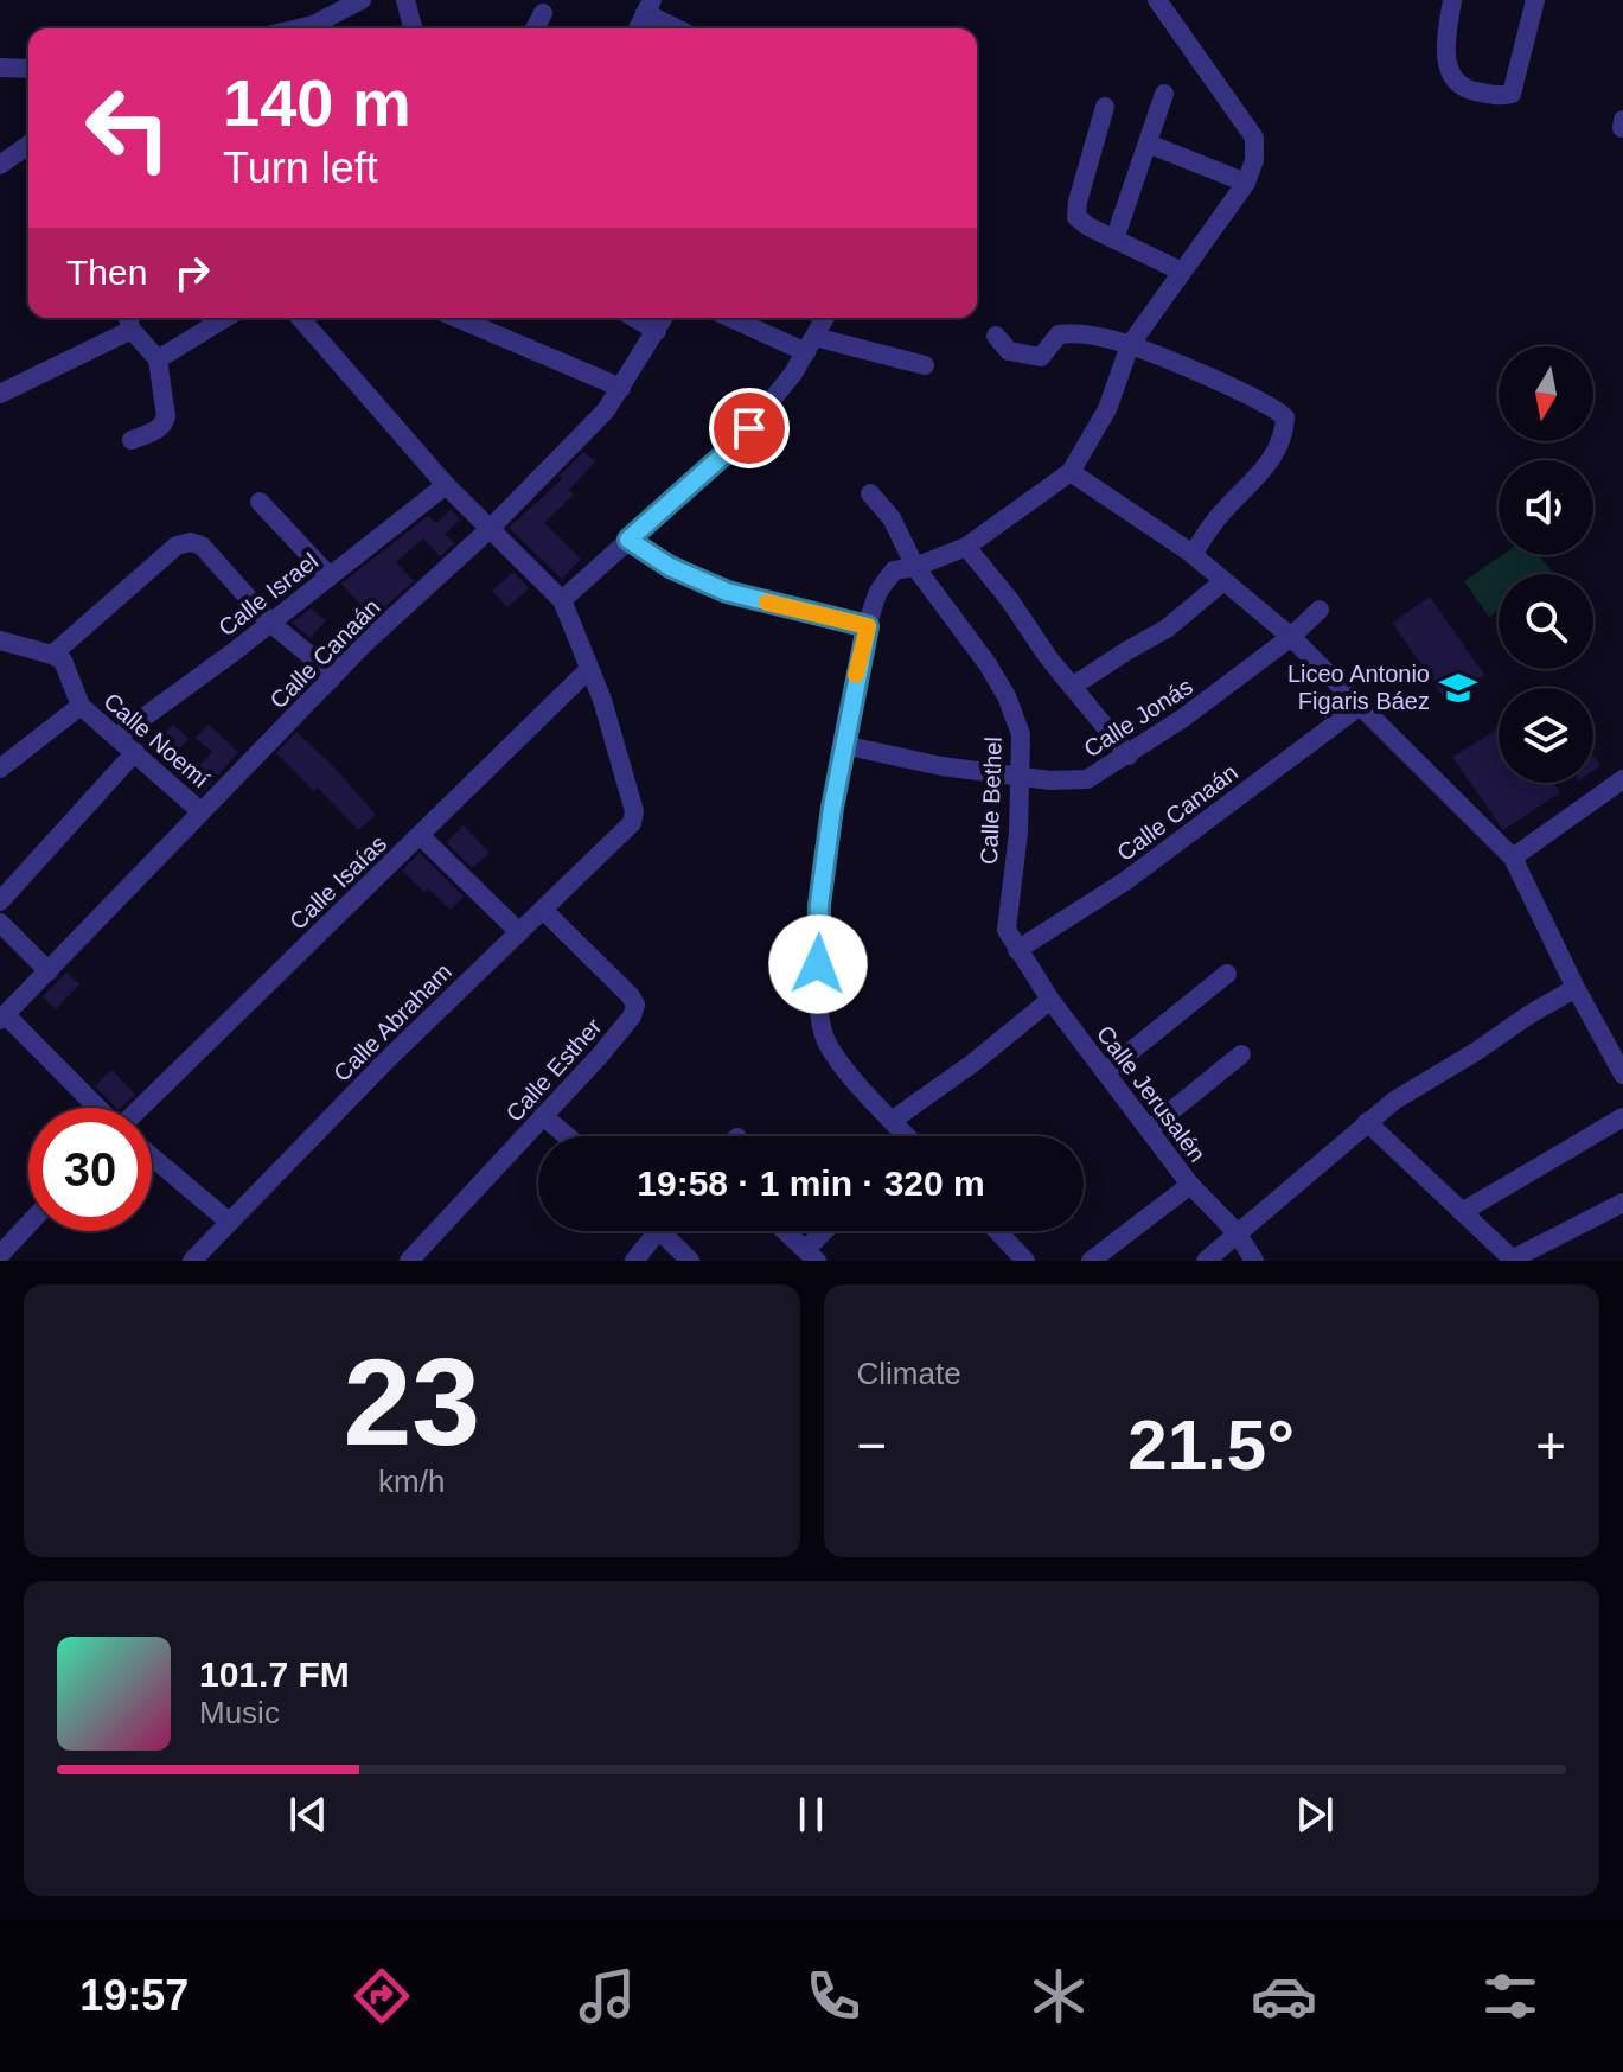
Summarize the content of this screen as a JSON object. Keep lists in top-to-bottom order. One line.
{"streets":{"street":["Calle Israel","Calle Canaán","Calle Jonás","Calle Noemí","Calle Bethel","Calle Isaías","Calle Abraham","Calle Esther","Calle Jerusalén"]},"crossings":[["Calle Israel","Calle Noemí"],["Calle Canaán","Calle Noemí"],["Calle Canaán","Calle Bethel"],["Calle Canaán","Calle Jerusalén"],["Calle Jonás","Calle Bethel"],["Calle Bethel","Calle Jerusalén"],["Calle Isaías","Calle Abraham"],["Calle Abraham","Calle Esther"]],"places":{"school or university":["Liceo Antonio Figaris Báez"]},"north":"bottom","page":{"turn":["140 m","Turn left"],"then":"Then","limit":"30","trip":"19:58 · 1 min · 320 m","tile":[["23","km/h"],"Climate"],"heat":["−","21.5°","+"],"song":["101.7 FM","Music"],"tabs":"19:57"}}
